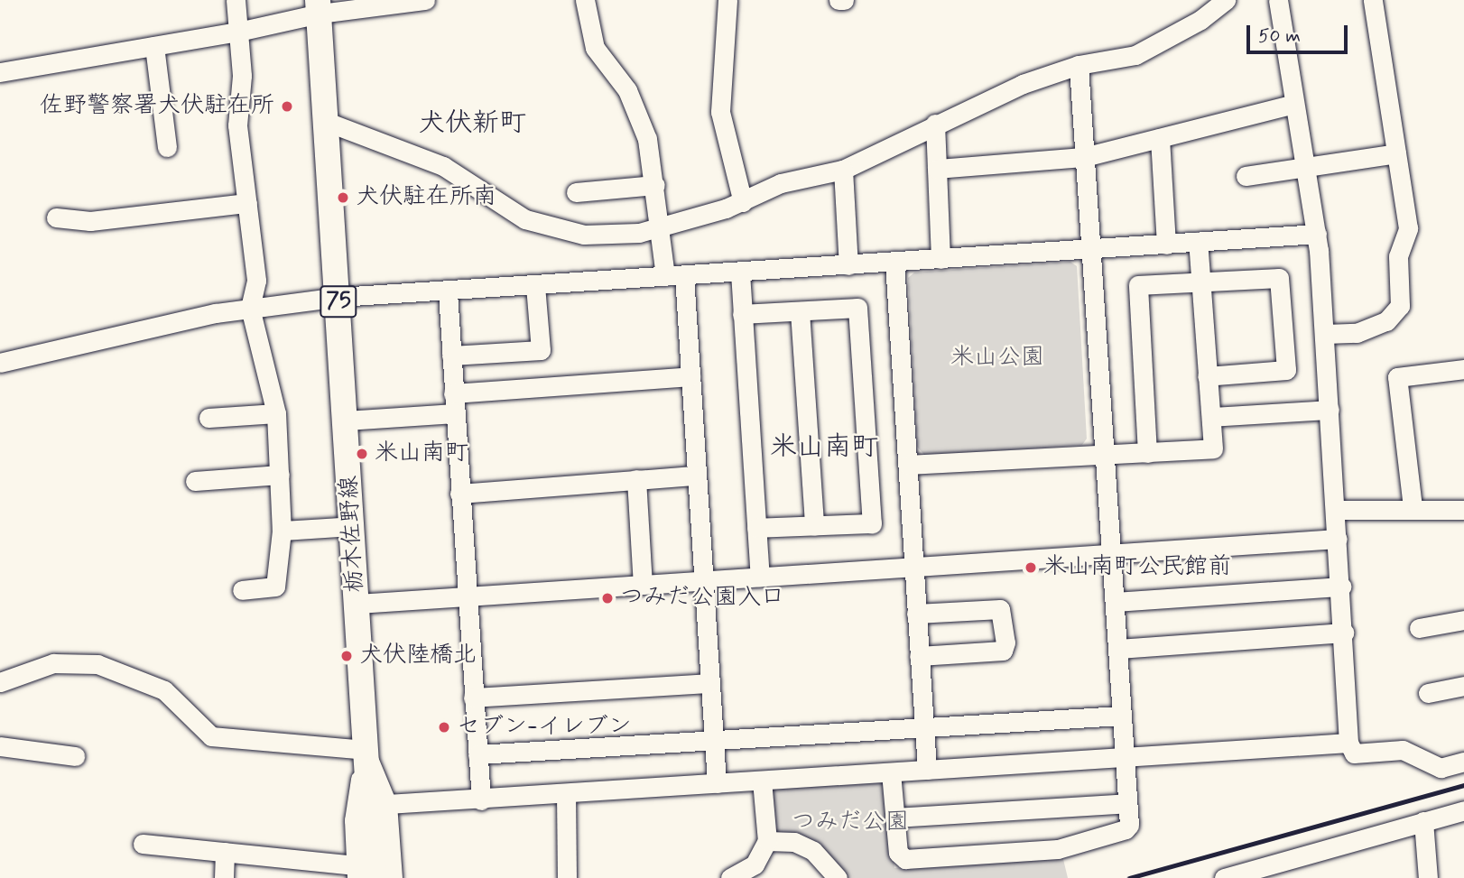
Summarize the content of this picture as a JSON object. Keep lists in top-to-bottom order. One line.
{"streets":{"main road":["75","栃木佐野線"]},"districts":["犬伏新町","米山南町"],"parks":["米山公園","つみだ公園"],"places":["佐野警察署犬伏駐在所","犬伏駐在所南","米山南町","米山南町公民館前","つみだ公園入口","犬伏陸橋北","セブン-イレブン"],"scale_bar":"50 m"}
